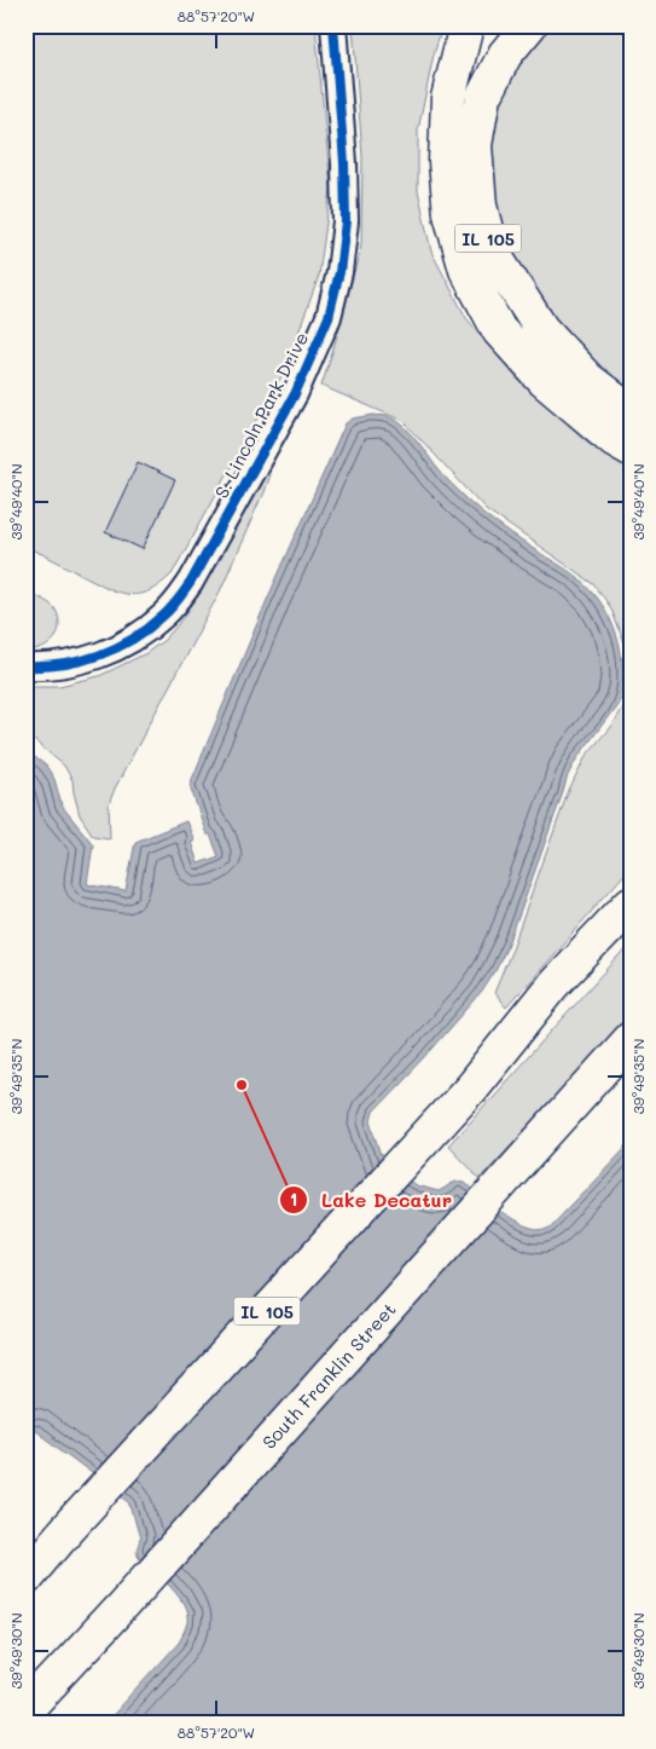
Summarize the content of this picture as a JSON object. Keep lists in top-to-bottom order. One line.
{"streets":{"main road":["IL 105","South Franklin Street"],"street":["S. Lincoln Park Drive"]},"places":["Lake Decatur"],"coordinates":["88°57'20\"W","39°49'40\"N","39°49'35\"N","39°49'30\"N"]}
